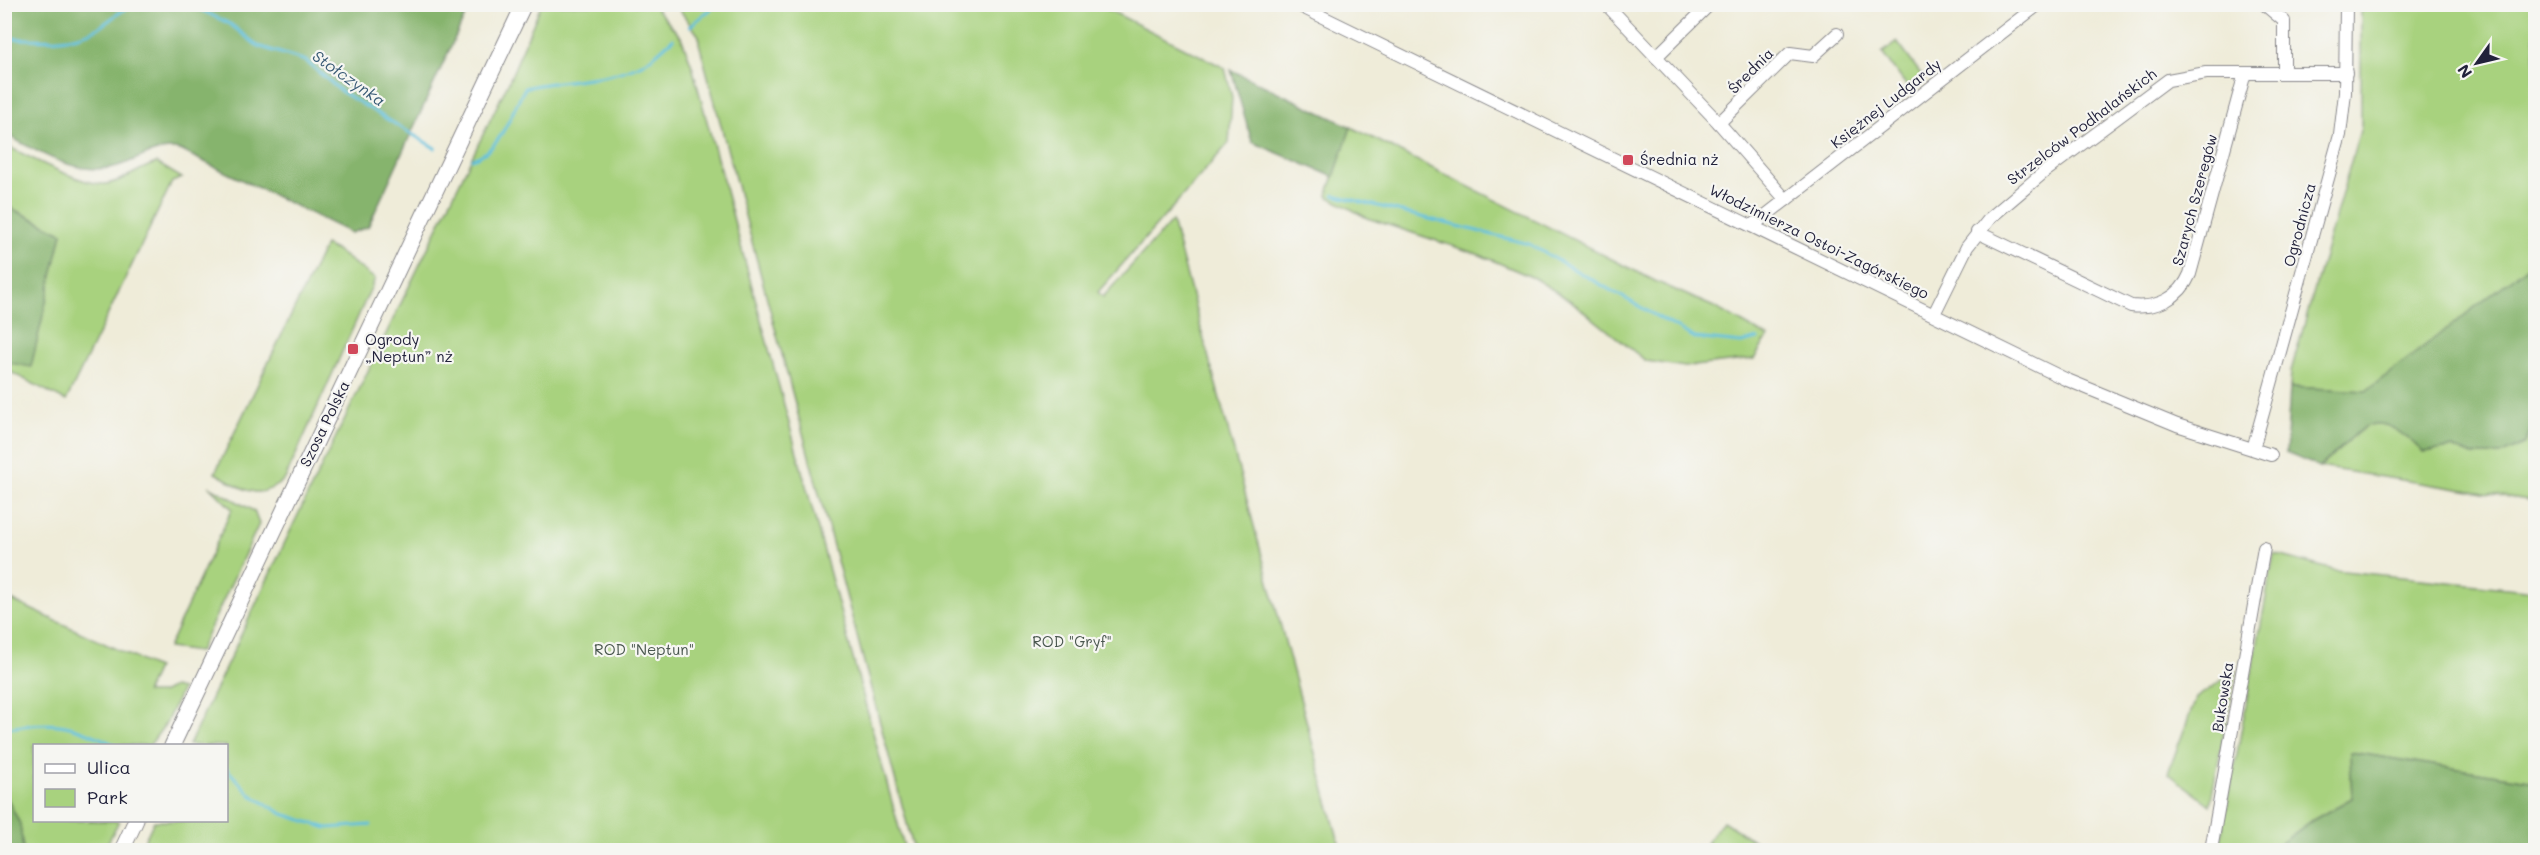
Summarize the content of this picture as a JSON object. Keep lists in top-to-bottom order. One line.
{"streets":{"street":["Średnia","Księżnej Ludgardy","Strzelców Podhalańskich","Szarych Szeregów","Ogrodnicza","Włodzimierza Ostoi-Zagórskiego","Szosa Polska","Bukowska"]},"crossings":[["Księżnej Ludgardy","Włodzimierza Ostoi-Zagórskiego"],["Strzelców Podhalańskich","Szarych Szeregów"],["Strzelców Podhalańskich","Ogrodnicza"],["Strzelców Podhalańskich","Włodzimierza Ostoi-Zagórskiego"],["Ogrodnicza","Włodzimierza Ostoi-Zagórskiego"]],"water":["Stołczynka"],"parks":["ROD \"Gryf\"","ROD \"Neptun\""],"places":{"transit":["Średnia nż","Ogrody „Neptun” nż"]},"legend":["Ulica","Park"],"north":"bottom left"}
